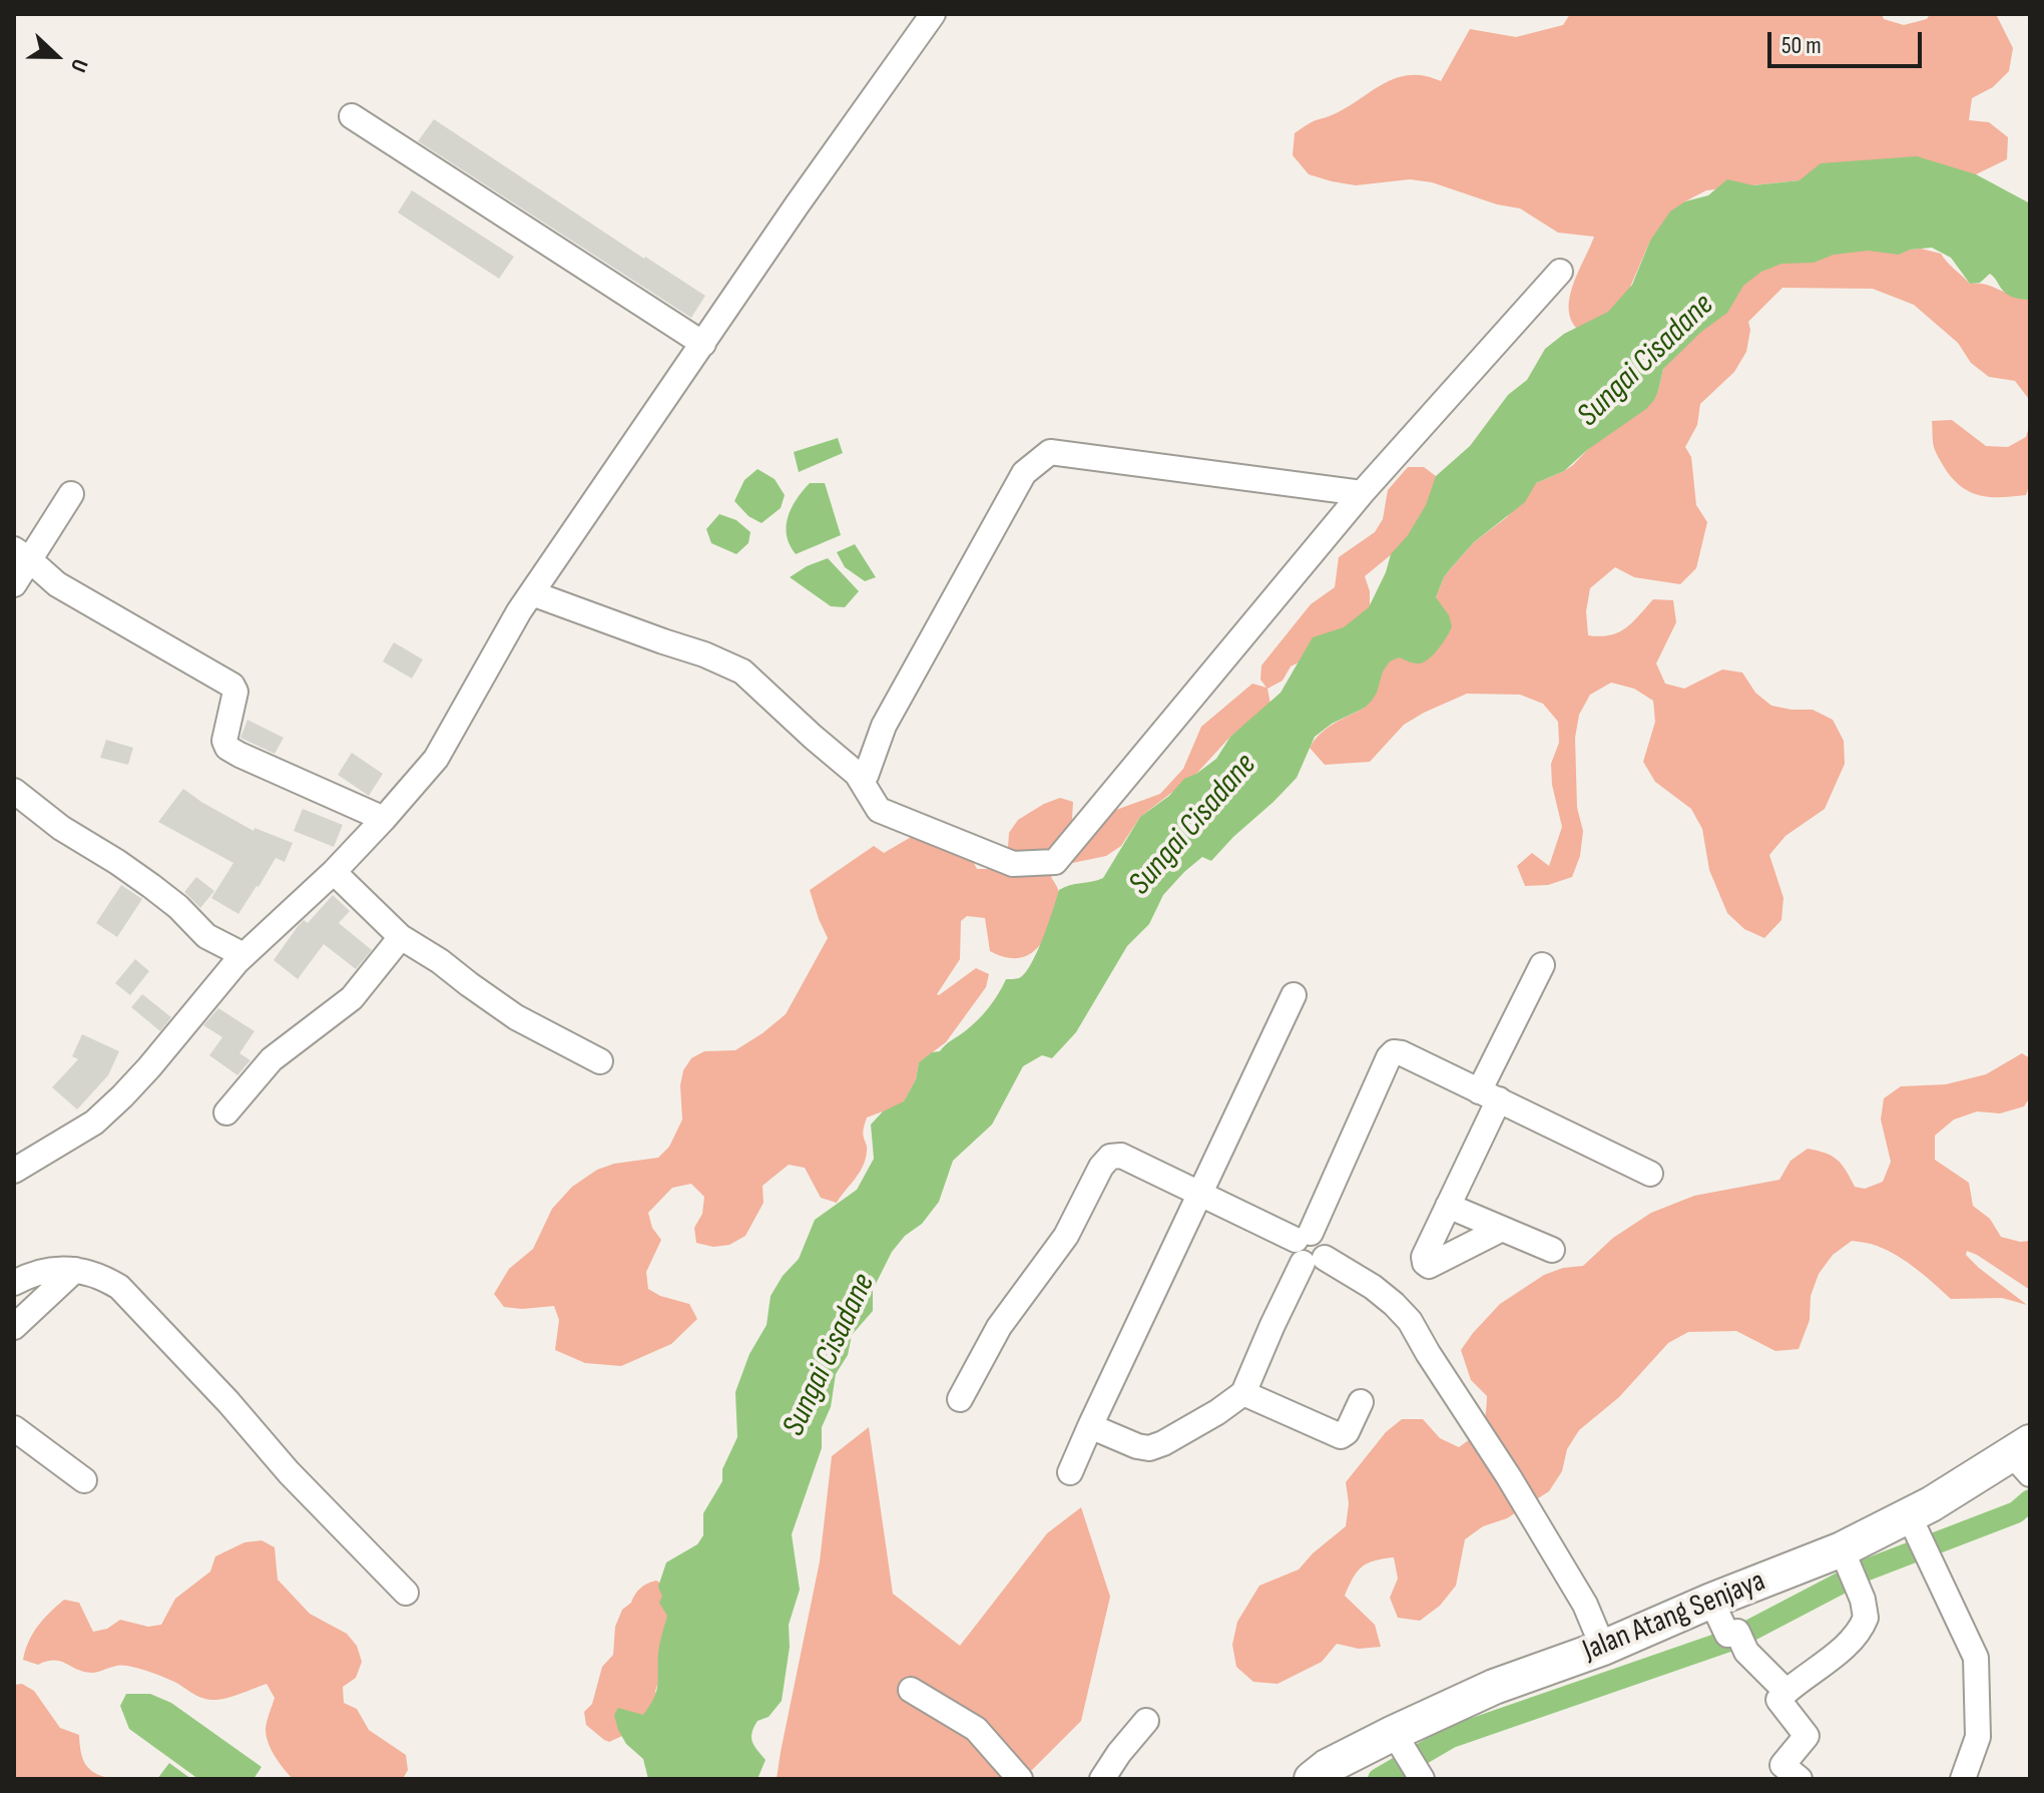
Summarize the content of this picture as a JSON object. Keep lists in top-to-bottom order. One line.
{"streets":{"main road":["Jalan Atang Senjaya"]},"water":["Sungai Cisadane"],"scale_bar":"50 m","north":"right"}
